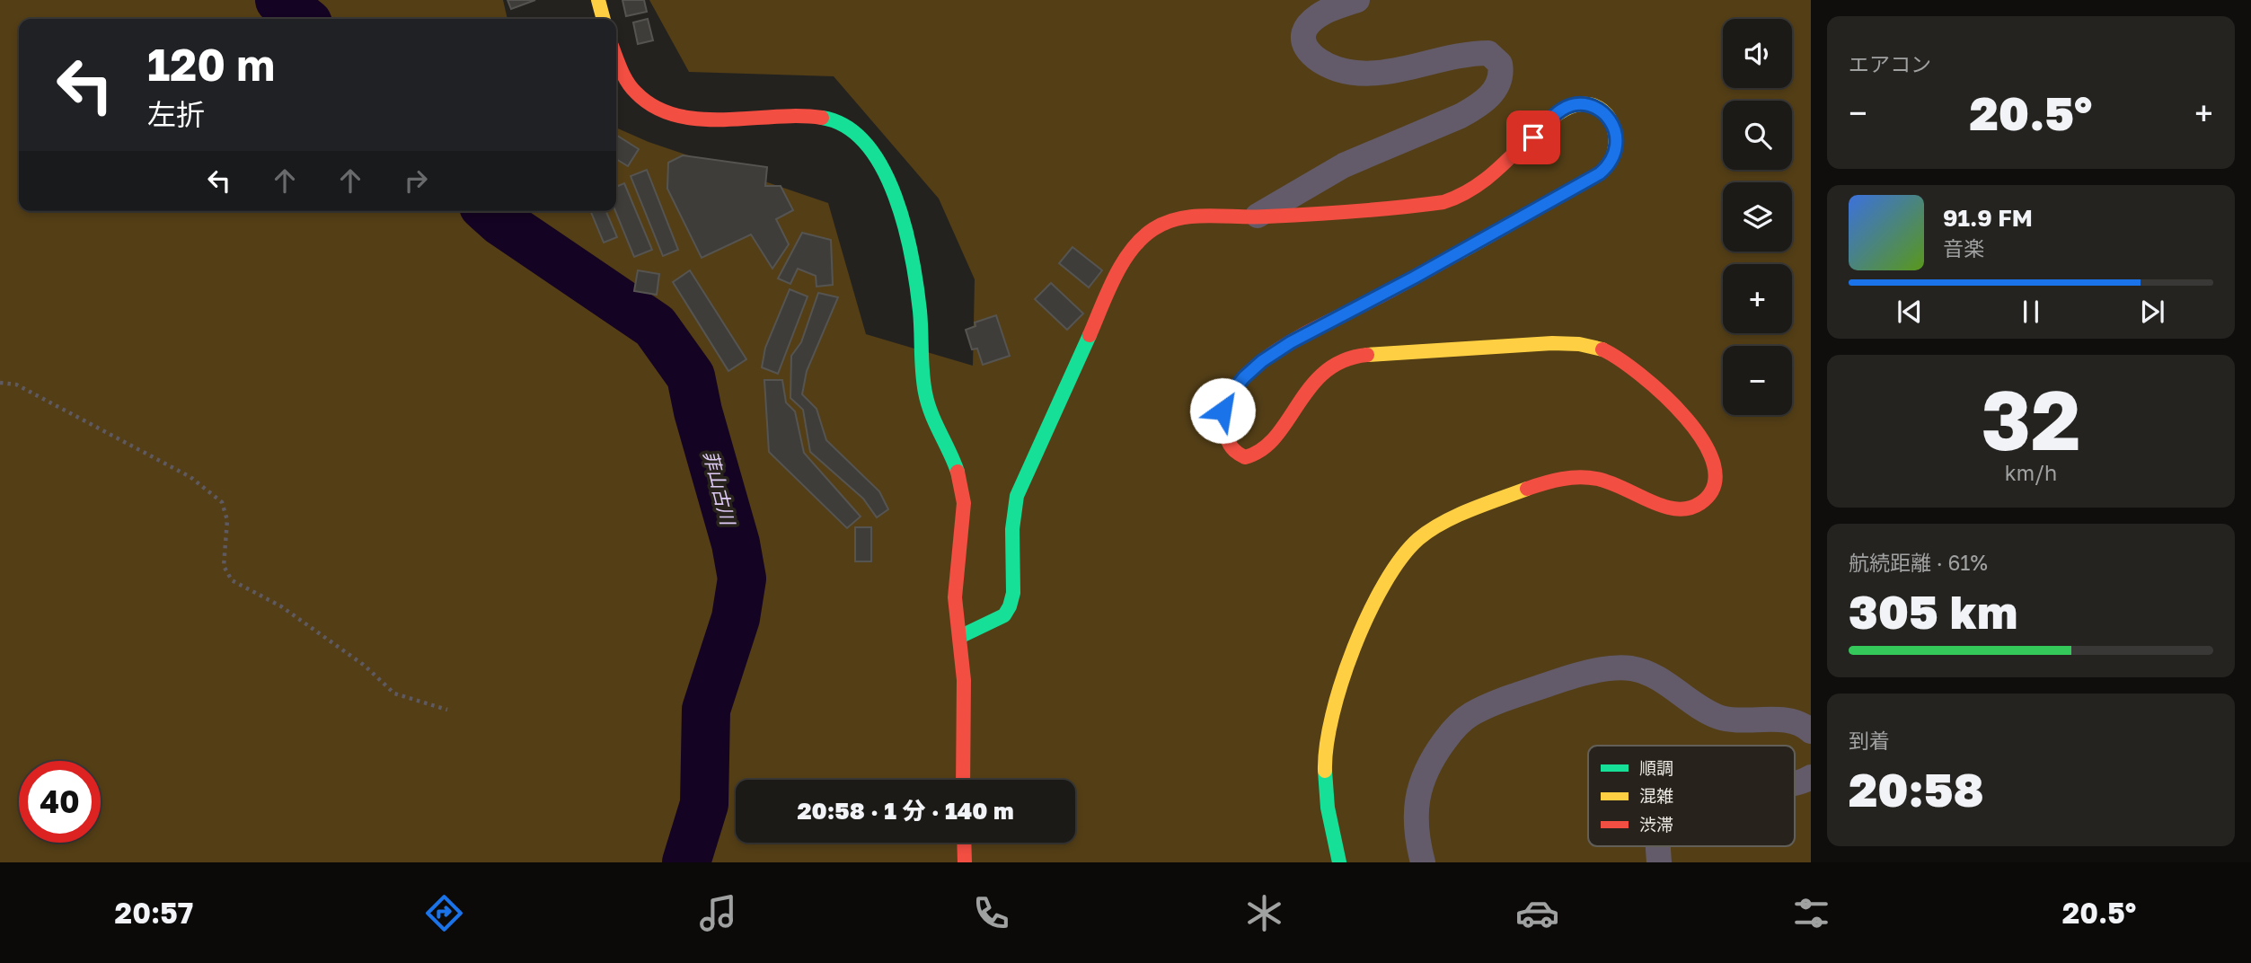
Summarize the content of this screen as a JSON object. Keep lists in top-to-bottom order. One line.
{"water":["菲山古川"],"legend":["順調","混雑","渋滞"],"page":{"tile":["エアコン",["32","km/h"],["航続距離 · 61%","305 km"],["到着","20:58"]],"map_buttons":["+","−"],"turn":["120 m","左折"],"heat":["−","20.5°","+"],"song":["91.9 FM","音楽"],"limit":"40","trip":"20:58 · 1 分 · 140 m","tabs":["20:57","20.5°"]}}
